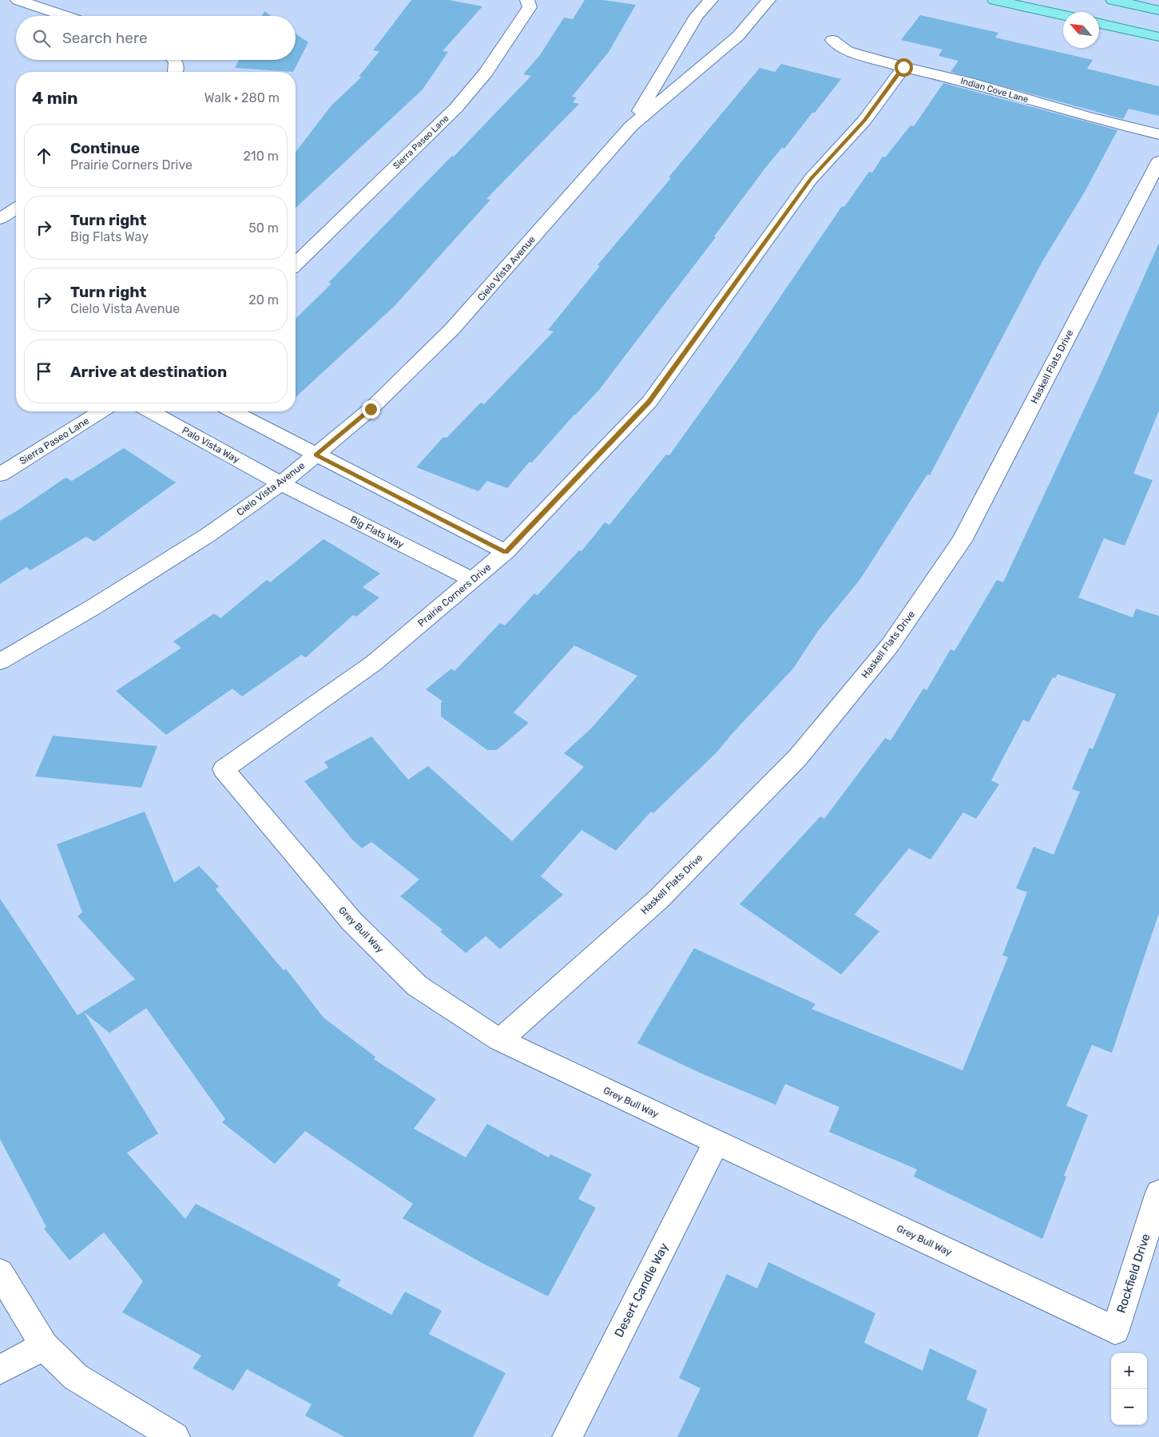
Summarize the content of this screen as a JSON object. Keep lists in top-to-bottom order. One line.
{"streets":{"street":["Indian Cove Lane","Sierra Paseo Lane","Cielo Vista Avenue","Haskell Flats Drive","Palo Vista Way","Big Flats Way","Prairie Corners Drive","Grey Bull Way","Rockfield Drive","Desert Candle Way"]},"crossings":[["Indian Cove Lane","Prairie Corners Drive"],["Cielo Vista Avenue","Palo Vista Way"],["Cielo Vista Avenue","Big Flats Way"],["Haskell Flats Drive","Grey Bull Way"],["Palo Vista Way","Big Flats Way"],["Big Flats Way","Prairie Corners Drive"],["Prairie Corners Drive","Grey Bull Way"],["Grey Bull Way","Rockfield Drive"],["Grey Bull Way","Desert Candle Way"]],"north":"top left","page":{"search":"Search here","heading":["4 min","Walk · 280 m"],"list":[["Continue","Prairie Corners Drive","210 m"],["Turn right","Big Flats Way","50 m"],["Turn right","Cielo Vista Avenue","20 m"],"Arrive at destination"],"map_buttons":["+","−"]}}
